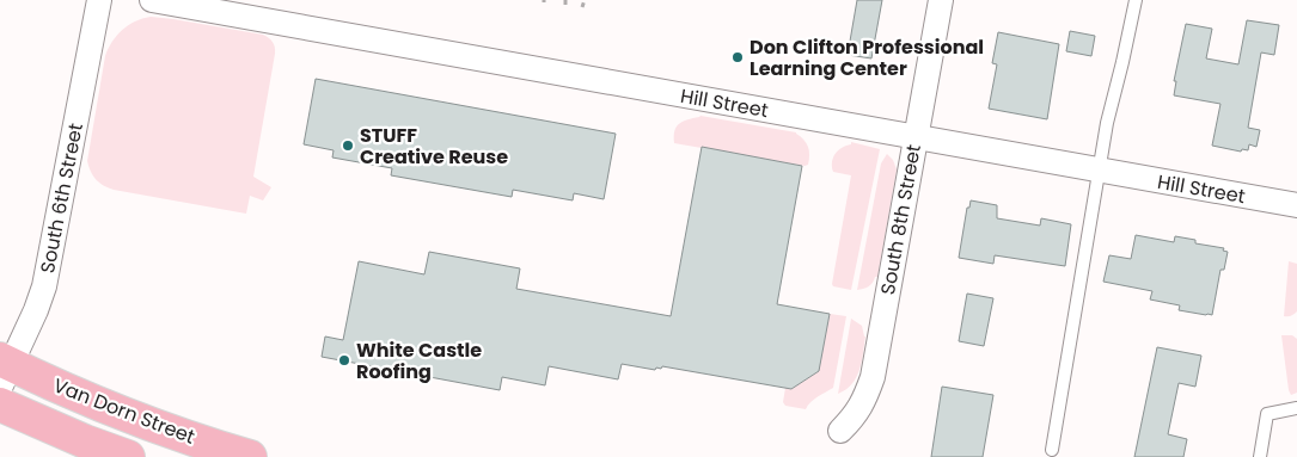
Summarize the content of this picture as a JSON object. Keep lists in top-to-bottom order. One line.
{"streets":{"main road":["Van Dorn Street"],"street":["Hill Street","South 6th Street","South 8th Street"]},"crossings":[["Hill Street","South 8th Street"],["South 6th Street","Van Dorn Street"]],"places":["Don Clifton Professional Learning Center","STUFF Creative Reuse","White Castle Roofing"]}
